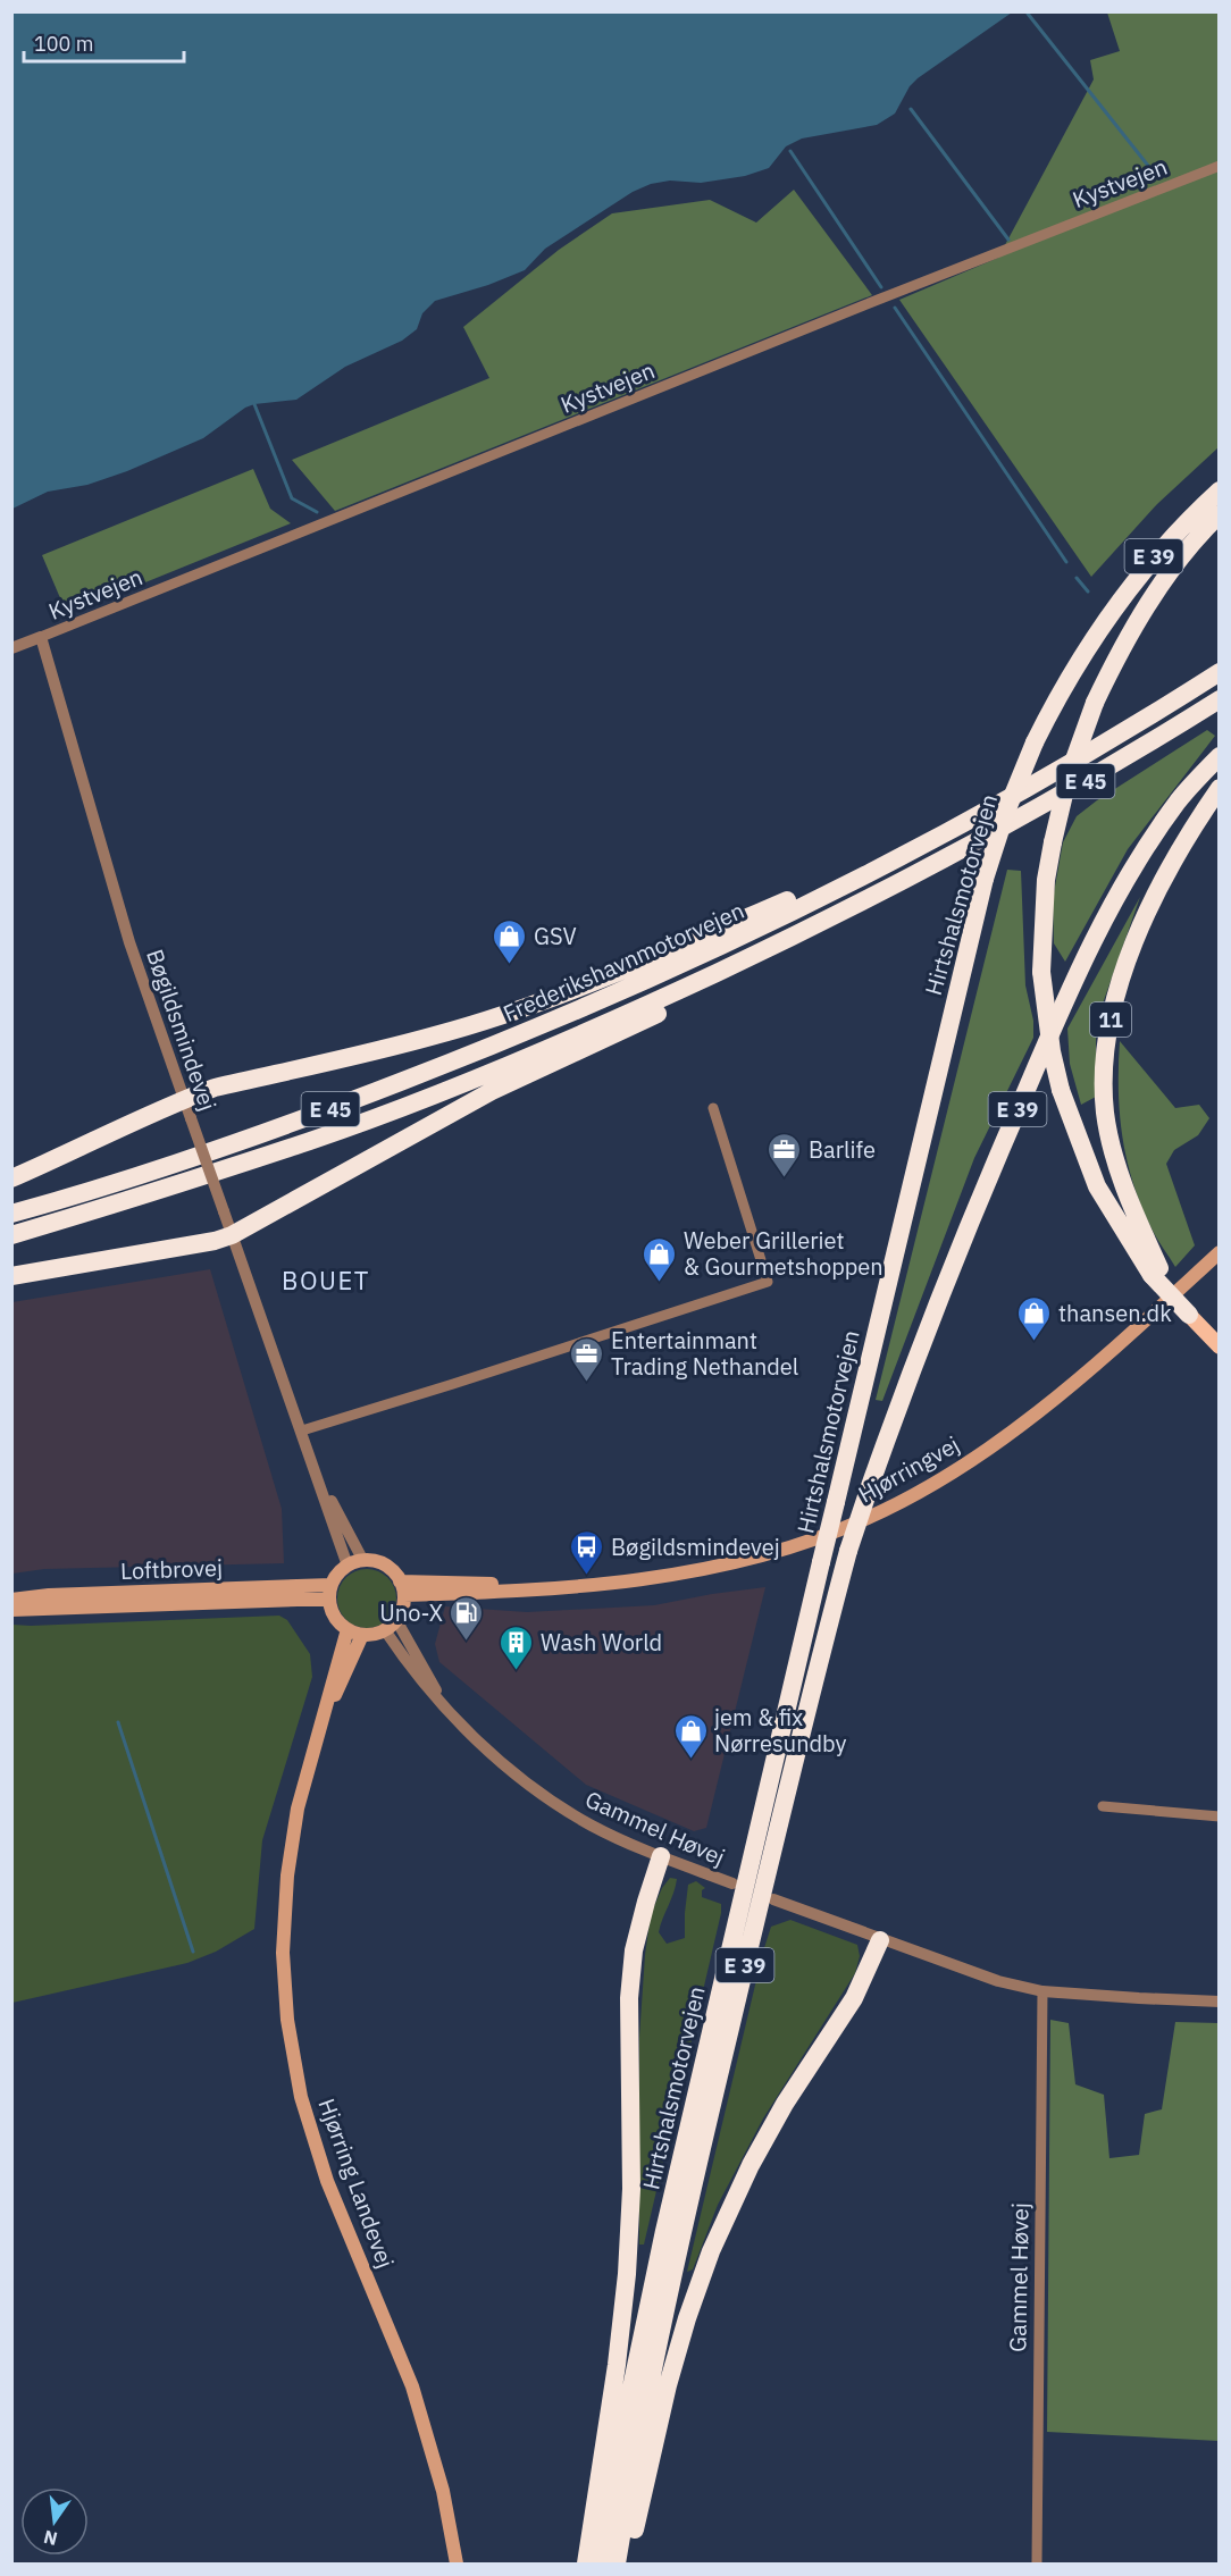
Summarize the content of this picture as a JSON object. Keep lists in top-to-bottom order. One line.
{"streets":{"highway":["E 39","E 45","Hirtshalsmotorvejen","Frederikshavnmotorvejen","11"],"main road":["Hjørringvej","Loftbrovej","Hjørring Landevej"],"street":["Kystvejen","Bøgildsmindevej","Gammel Høvej"]},"crossings":[["Kystvejen","Bøgildsmindevej"],["Bøgildsmindevej","Hjørringvej"],["Bøgildsmindevej","Loftbrovej"],["Bøgildsmindevej","Gammel Høvej"],["Bøgildsmindevej","Hjørring Landevej"],["Hjørringvej","Loftbrovej"],["Hjørringvej","Gammel Høvej"],["Hjørringvej","Hjørring Landevej"],["Loftbrovej","Gammel Høvej"],["Loftbrovej","Hjørring Landevej"],["Gammel Høvej","Hjørring Landevej"]],"districts":["BOUET"],"places":{"shop":["GSV","Weber Grilleriet & Gourmetshoppen","thansen.dk","jem & fix Nørresundby"],"office":["Barlife","Entertainmant Trading Nethandel"],"bus stop":["Bøgildsmindevej"],"fuel station":["Uno-X"],"building":["Wash World"]},"scale_bar":"100 m","north":"bottom"}
